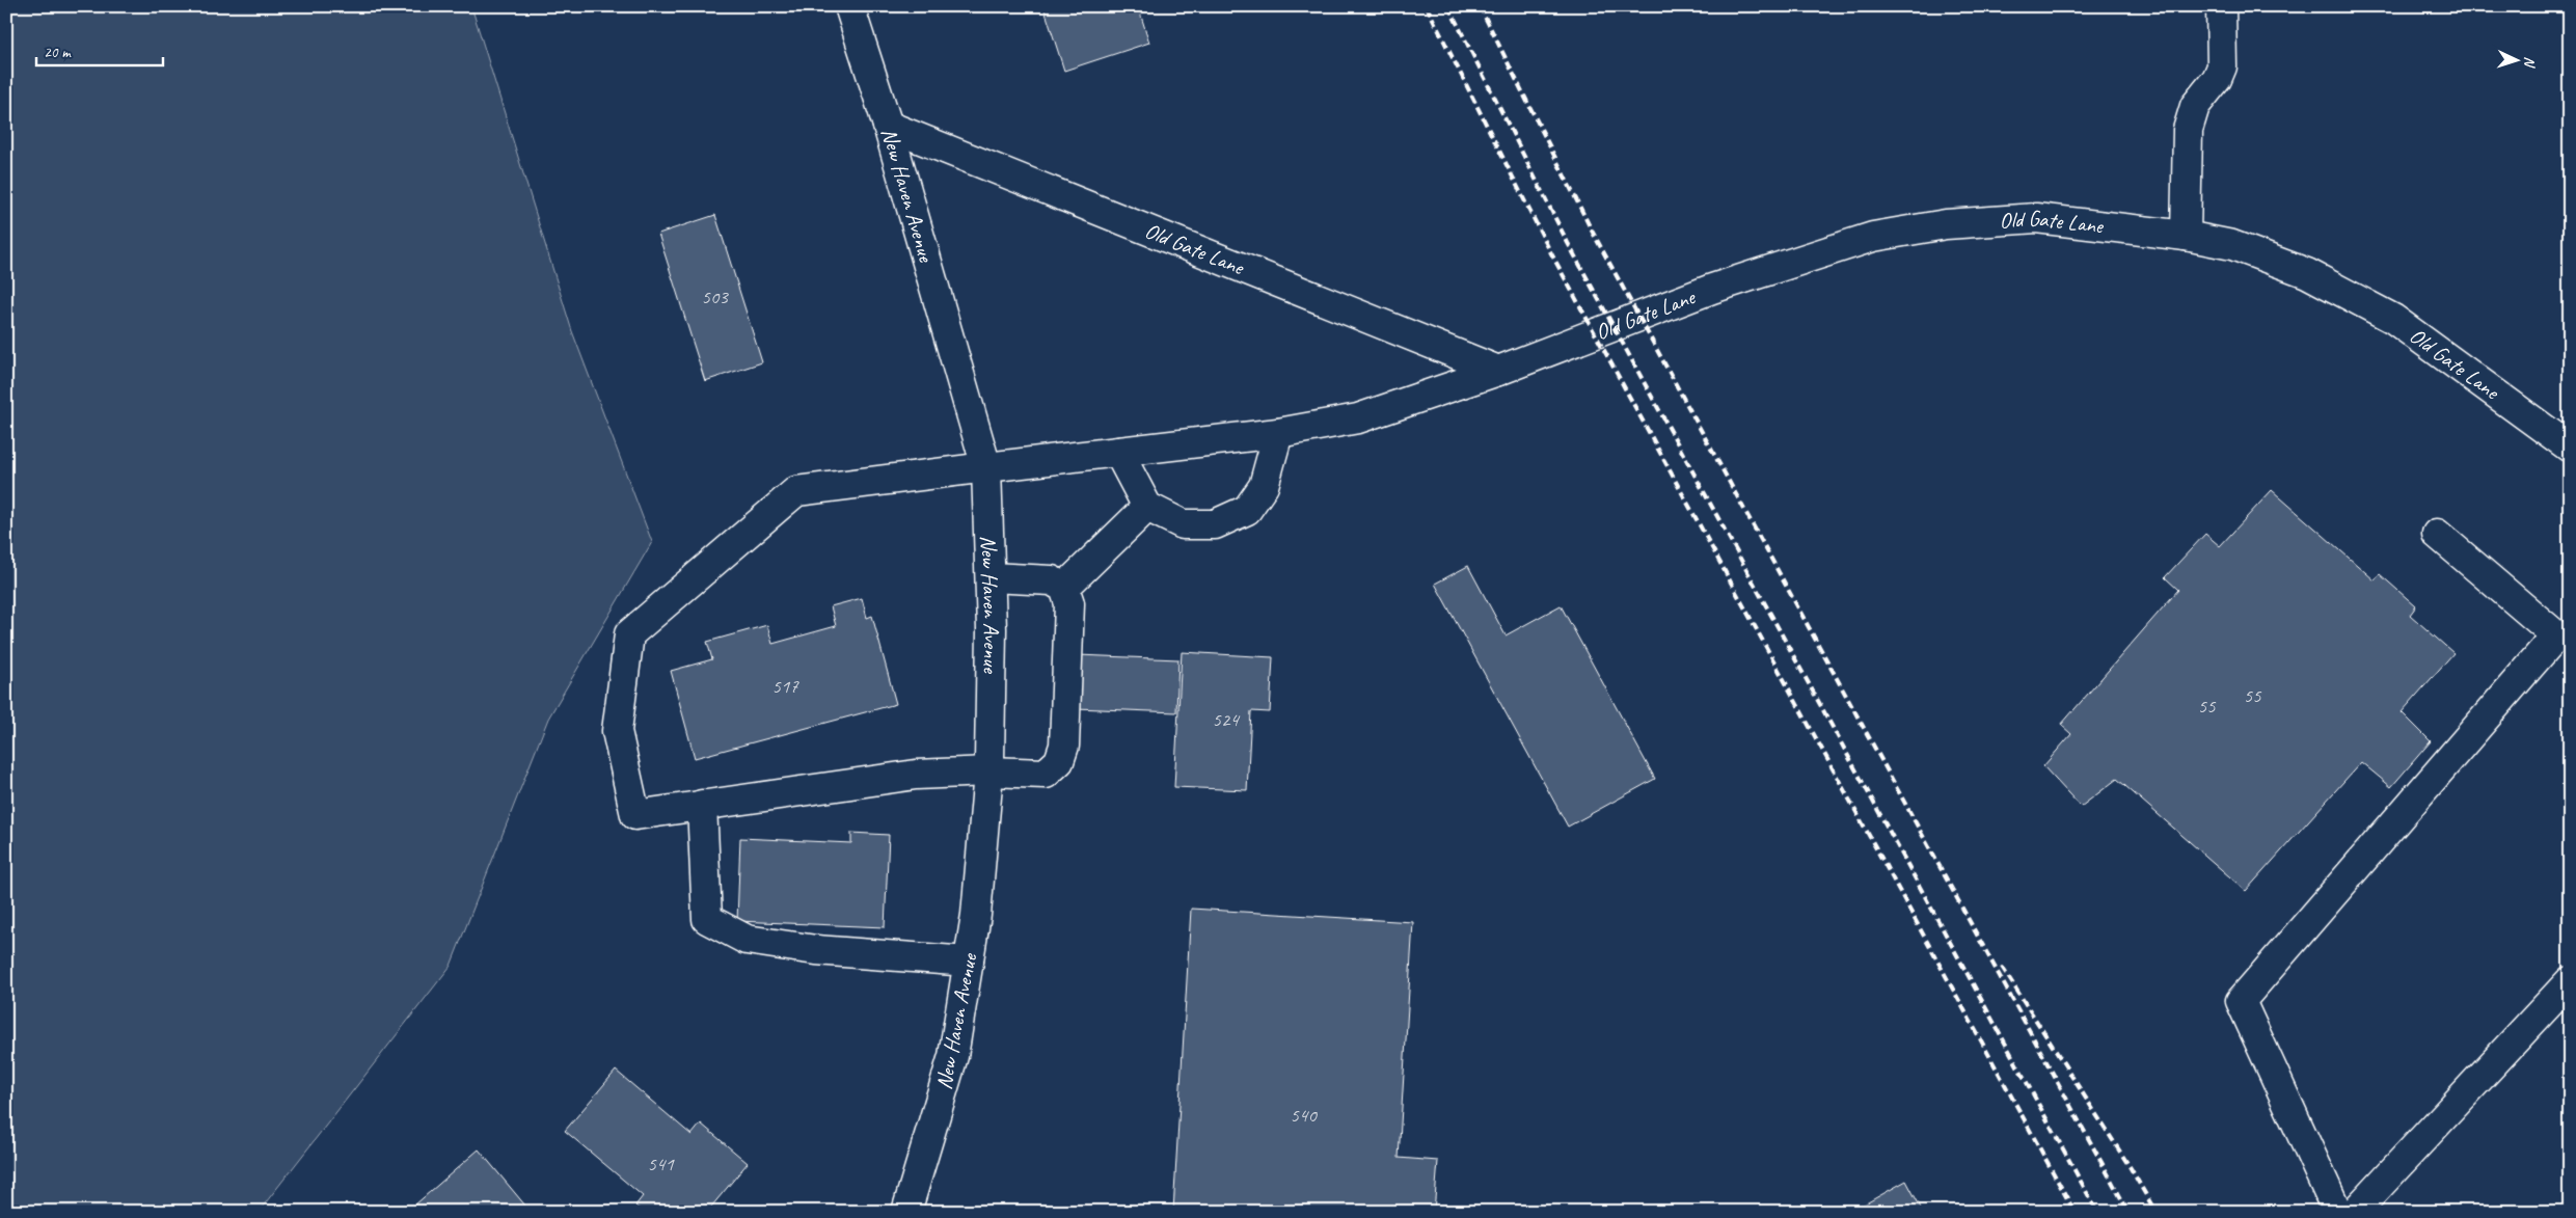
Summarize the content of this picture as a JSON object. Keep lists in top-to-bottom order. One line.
{"streets":{"main road":["New Haven Avenue","Old Gate Lane"]},"crossings":[["New Haven Avenue","Old Gate Lane"]],"house_numbers":["503","517","55","55","524","540","541"],"scale_bar":"20 m","north":"right"}
